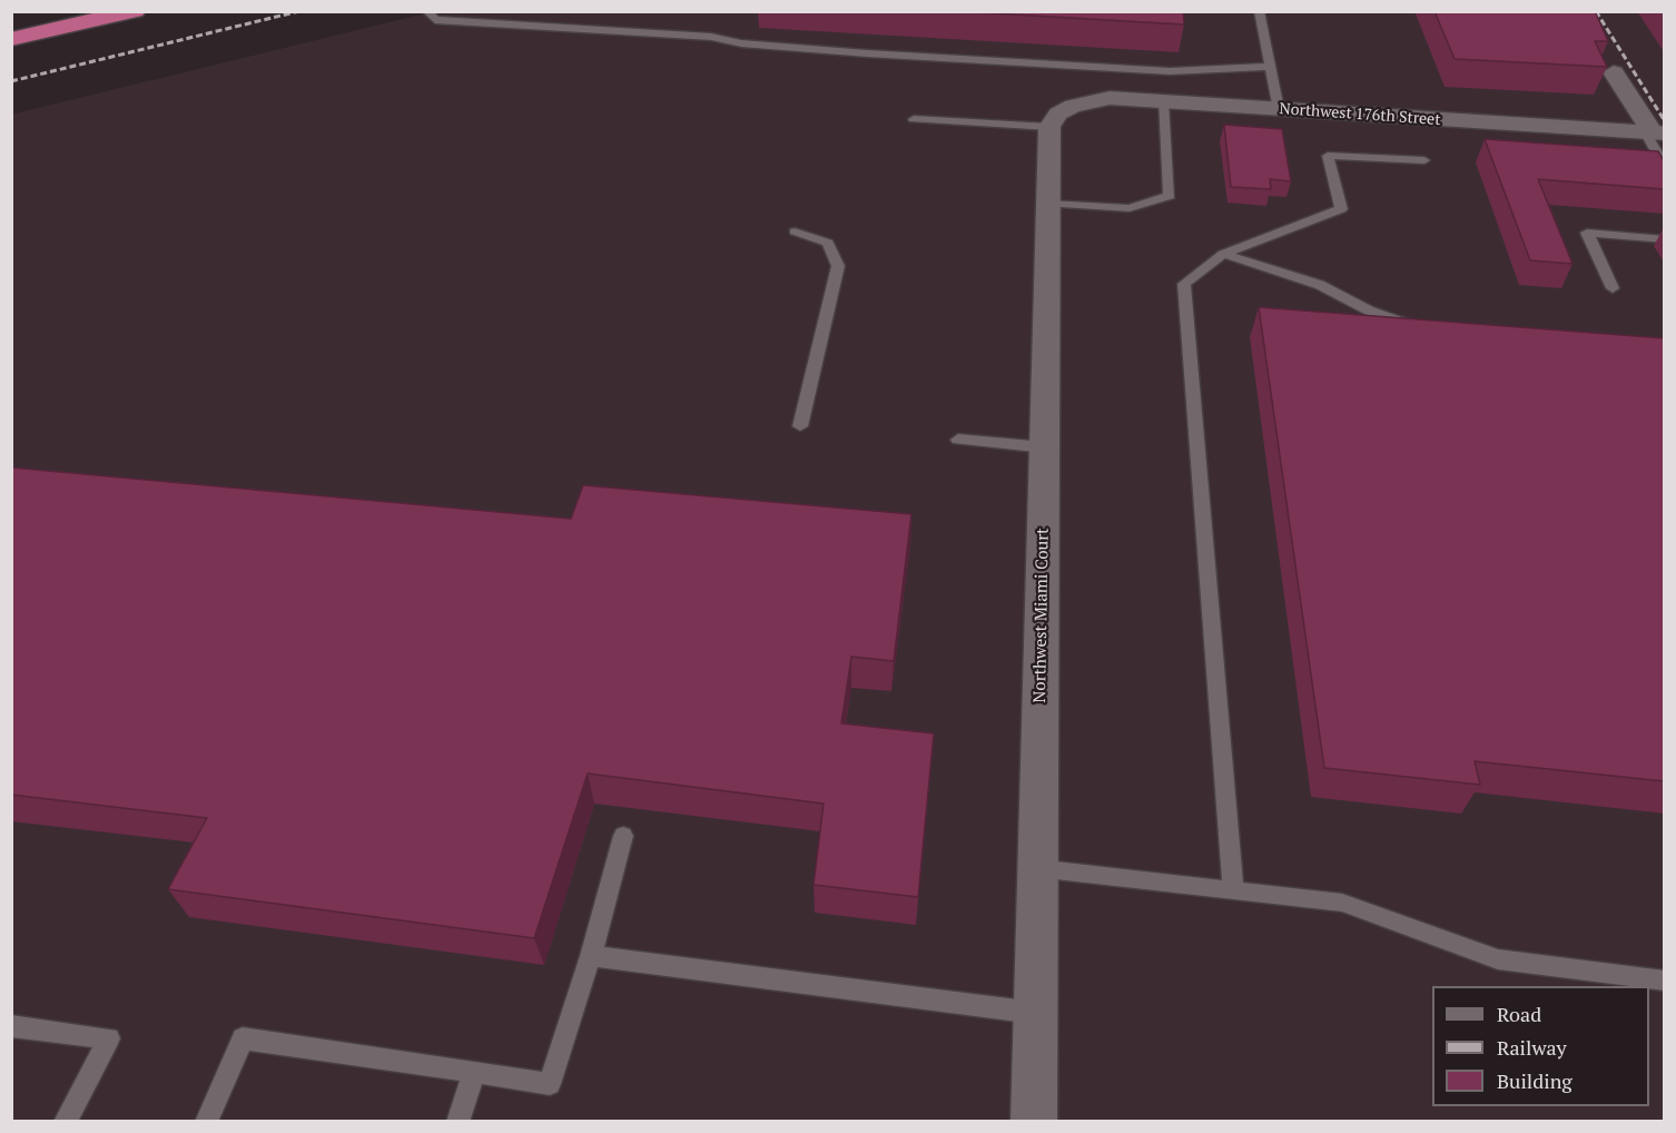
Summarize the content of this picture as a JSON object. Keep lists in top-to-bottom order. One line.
{"streets":{"street":["Northwest 176th Street","Northwest Miami Court"]},"crossings":[["Northwest 176th Street","Northwest Miami Court"]],"legend":["Road","Railway","Building"]}
